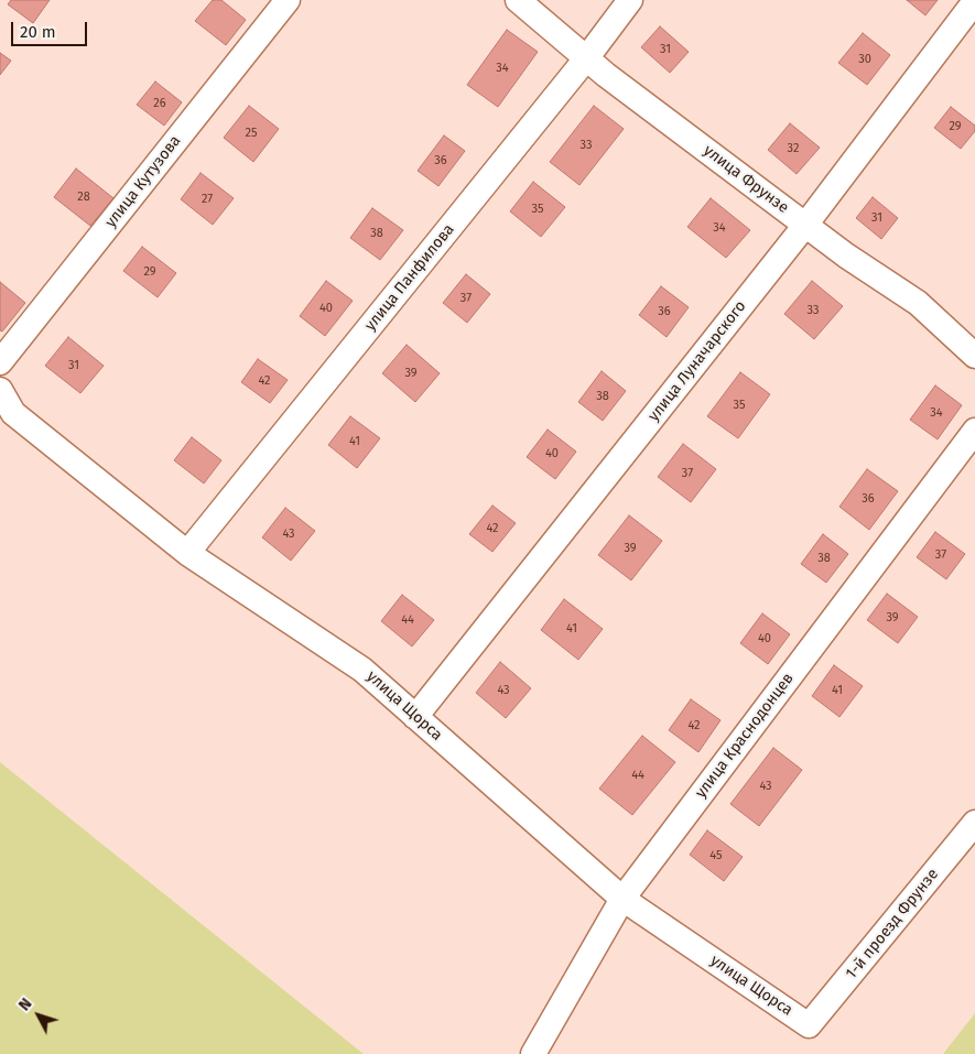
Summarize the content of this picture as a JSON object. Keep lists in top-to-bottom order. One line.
{"streets":{"street":["улица Фрунзе","улица Кутузова","улица Панфилова","улица Луначарского","улица Щорса","улица Краснодонцев","1-й проезд Фрунзе"]},"crossings":[["улица Фрунзе","улица Панфилова"],["улица Фрунзе","улица Луначарского"],["улица Панфилова","улица Щорса"],["улица Луначарского","улица Щорса"],["улица Щорса","улица Краснодонцев"],["улица Щорса","1-й проезд Фрунзе"]],"house_numbers":["31","30","34","26","29","25","33","32","36","28","27","35","31","34","38","29","37","40","33","36","31","39","42","38","35","34","41","40","37","36","42","43","39","37","38","39","44","41","40","43","41","42","44","43","45"],"scale_bar":"20 m","north":"top left"}
